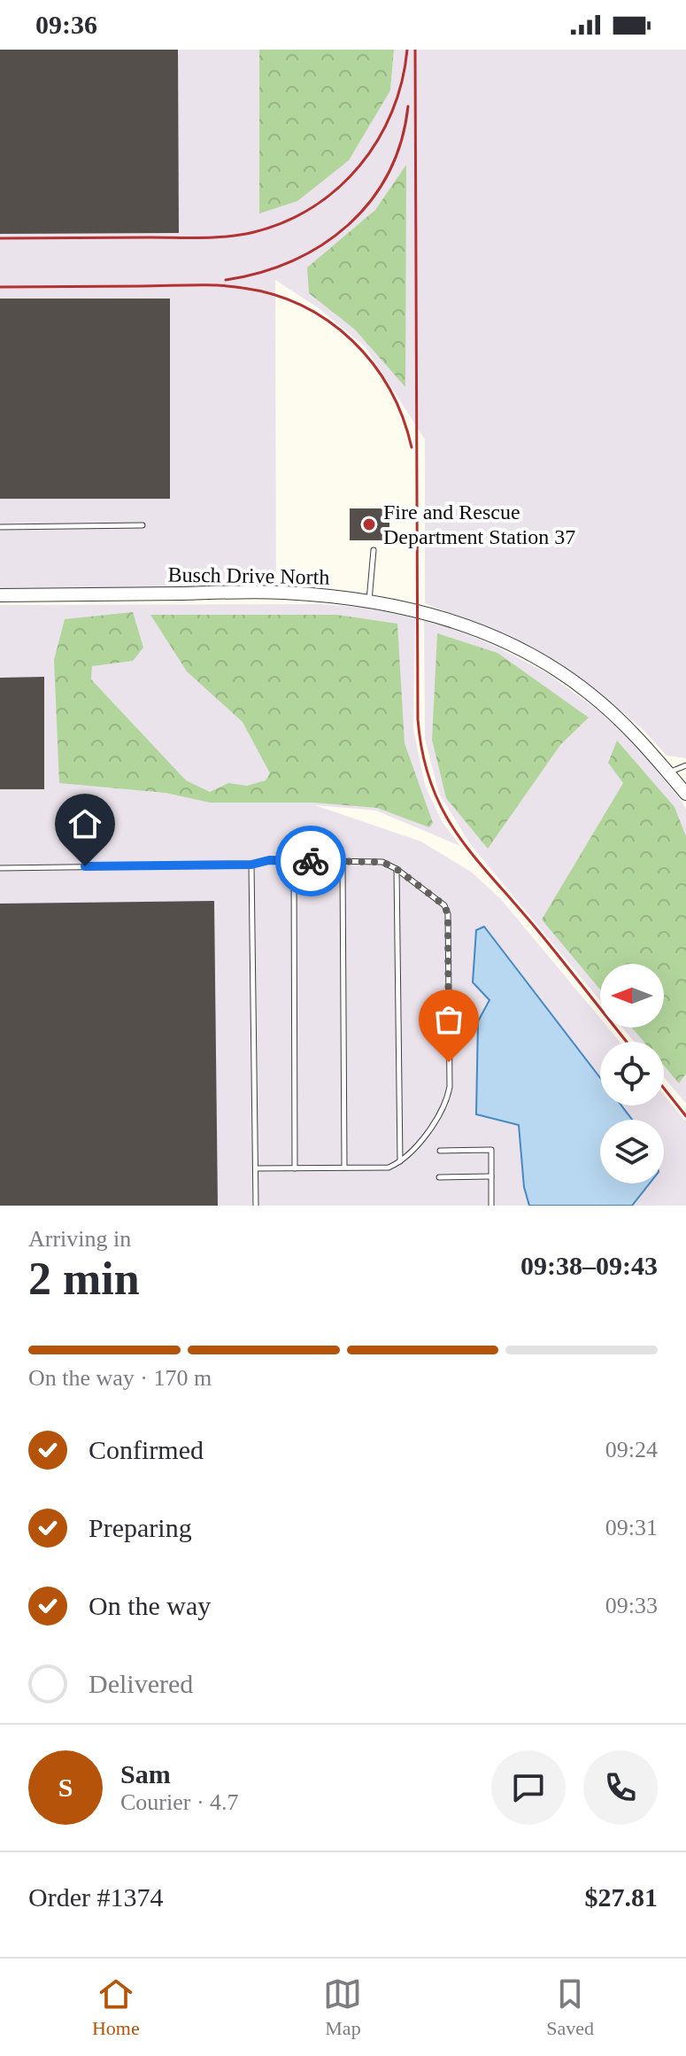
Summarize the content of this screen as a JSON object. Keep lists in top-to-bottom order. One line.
{"streets":{"street":["Busch Drive North"]},"places":["Fire and Rescue Department Station 37"],"north":"left","page":{"status":"09:36","heading":["2 min","Arriving in","09:38–09:43"],"panel":["Sam","Courier · 4.7","Order #1374","$27.81"],"bar":"On the way · 170 m","list":[["Confirmed","09:24"],["Preparing","09:31"],["On the way","09:33"],"Delivered"],"round":"S","tabs":["Home","Map","Saved"]}}
